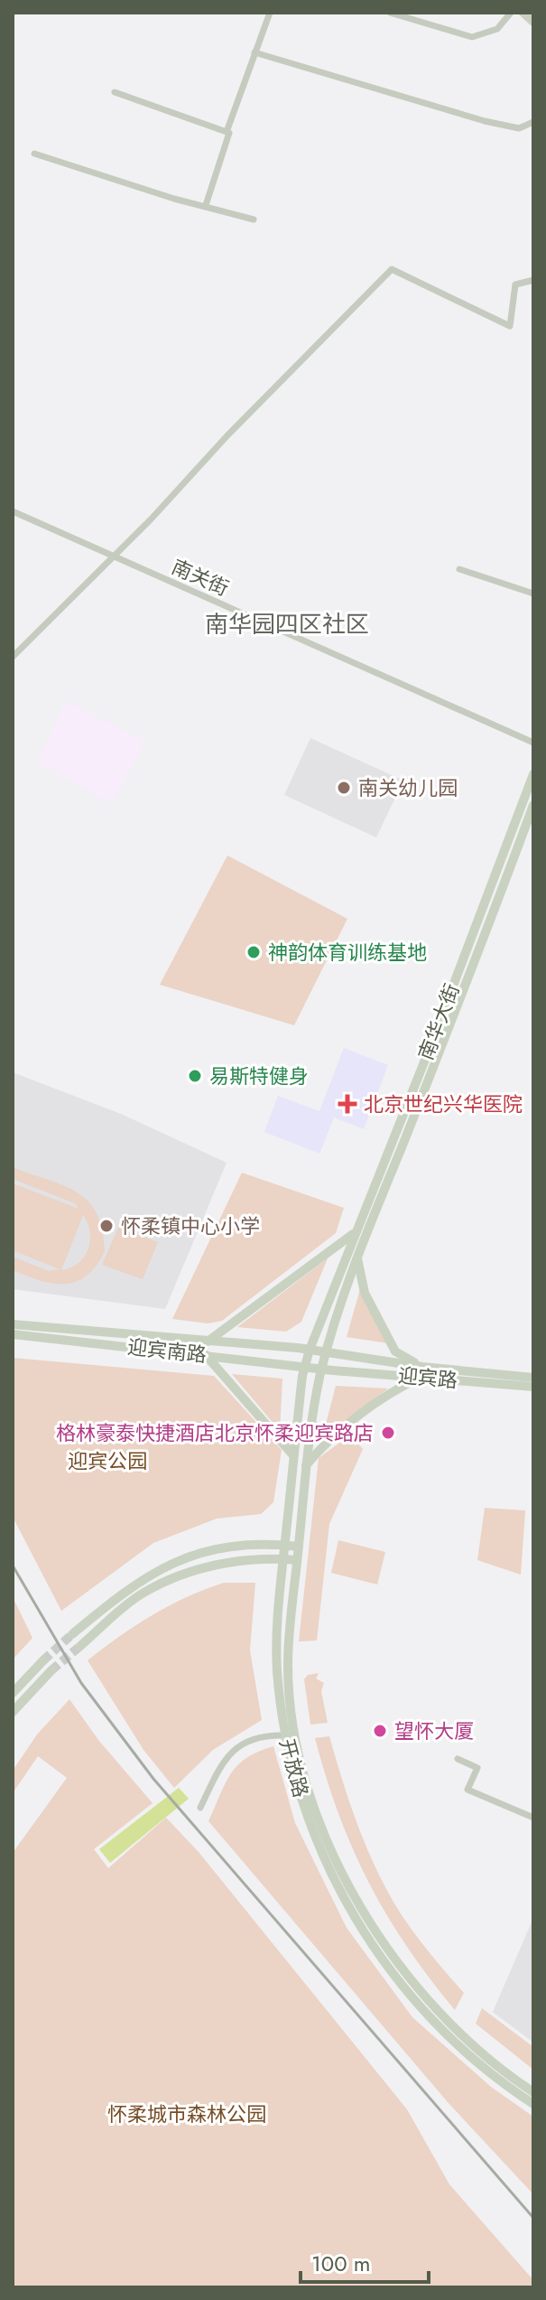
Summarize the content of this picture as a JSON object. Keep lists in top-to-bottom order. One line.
{"streets":{"main road":["南华大街","迎宾南路","迎宾路","开放路"],"street":["南关街"]},"crossings":[["南华大街","迎宾南路"],["南华大街","迎宾路"],["南华大街","开放路"],["迎宾南路","迎宾路"],["迎宾南路","开放路"],["迎宾路","开放路"]],"districts":["南华园四区社区"],"parks":["迎宾公园","怀柔城市森林公园"],"places":{"other":["南关幼儿园","神韵体育训练基地","易斯特健身","怀柔镇中心小学","格林豪泰快捷酒店北京怀柔迎宾路店","望怀大厦"],"health":["北京世纪兴华医院"]},"scale_bar":"100 m"}
